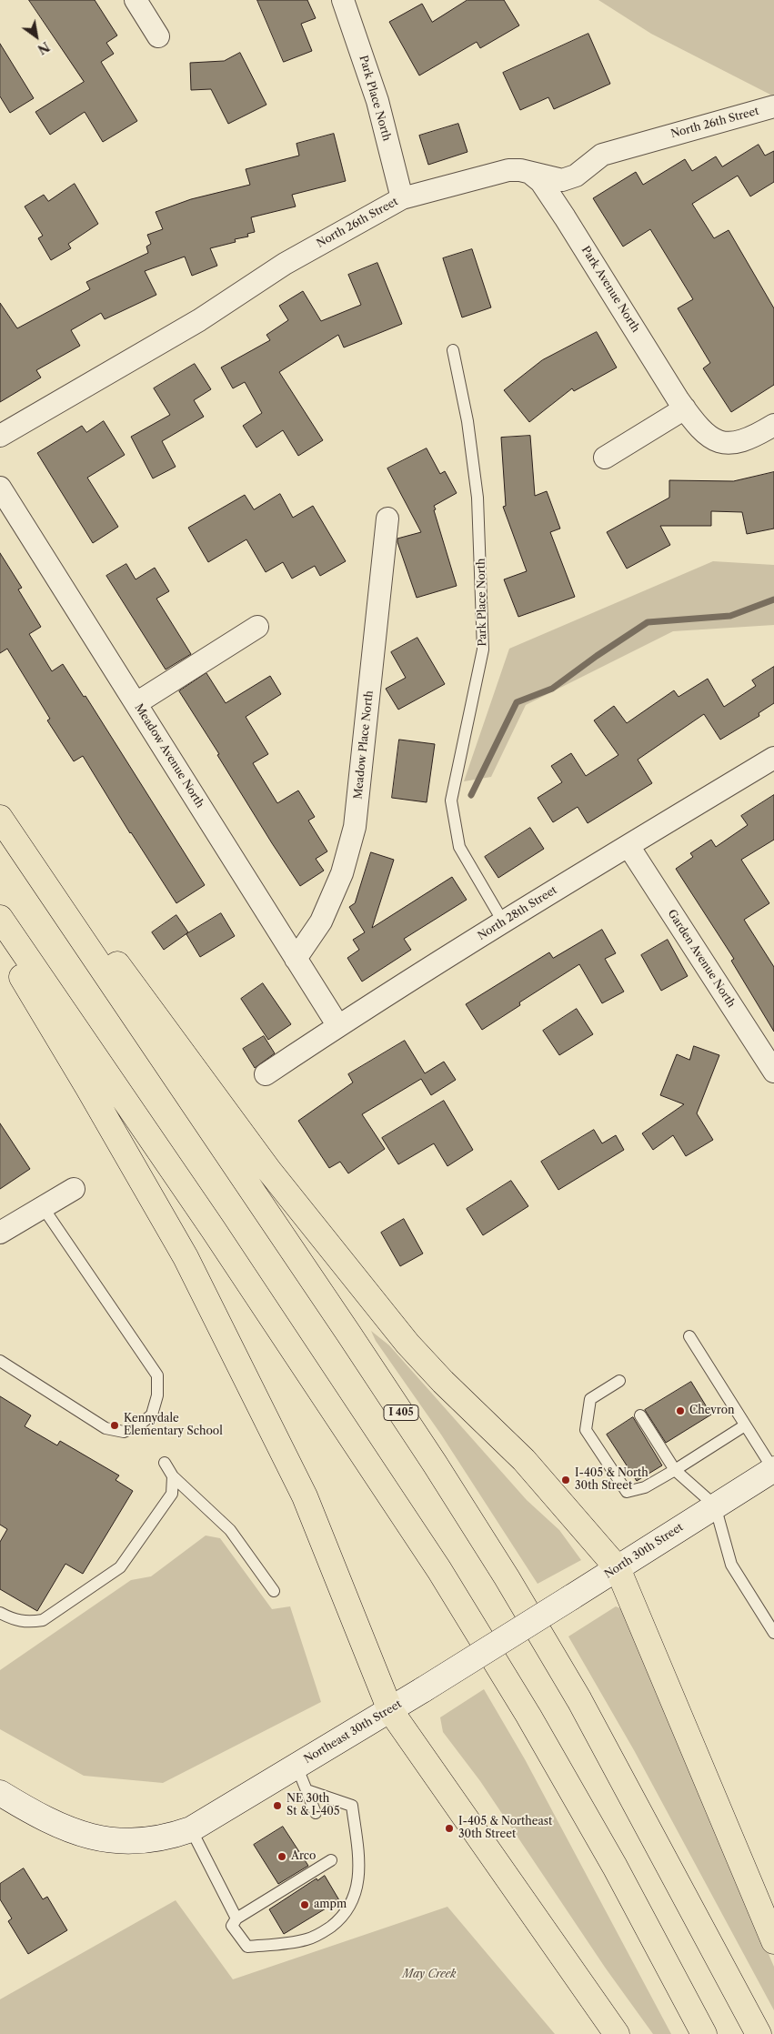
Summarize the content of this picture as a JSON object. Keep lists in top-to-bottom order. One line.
{"streets":{"highway":["I 405"],"street":["Park Place North","North 26th Street","Park Avenue North","Meadow Place North","Meadow Avenue North","North 28th Street","Garden Avenue North","North 30th Street","Northeast 30th Street"]},"crossings":[["Park Place North","North 26th Street"],["Park Place North","North 28th Street"],["North 26th Street","Park Avenue North"],["Meadow Place North","Meadow Avenue North"],["Meadow Avenue North","North 28th Street"],["North 28th Street","Garden Avenue North"],["North 30th Street","Northeast 30th Street"]],"parks":["May Creek"],"places":["Chevron","Kennydale Elementary School","I-405 & North 30th Street","NE 30th St & I-405","I-405 & Northeast 30th Street","Arco","ampm"],"north":"bottom right"}
